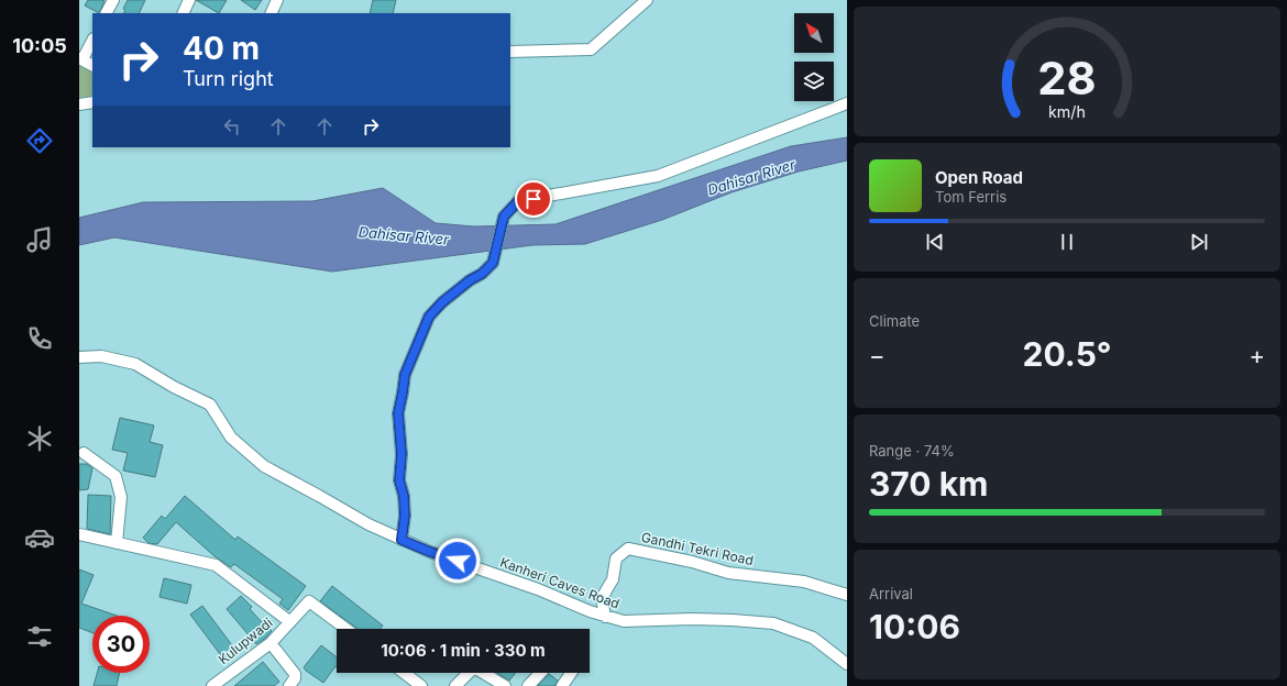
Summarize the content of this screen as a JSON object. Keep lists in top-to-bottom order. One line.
{"streets":{"street":["Gandhi Tekri Road","Kanheri Caves Road","Kulupwadi"]},"crossings":[["Gandhi Tekri Road","Kanheri Caves Road"]],"water":["Dahisar River"],"north":"top left","page":{"tabs":"10:05","turn":["40 m","Turn right"],"song":["Open Road","Tom Ferris"],"tile":["Climate",["Range · 74%","370 km"],["Arrival","10:06"]],"heat":["−","20.5°","+"],"limit":"30","trip":"10:06 · 1 min · 330 m","gauge":["28","km/h"]}}
